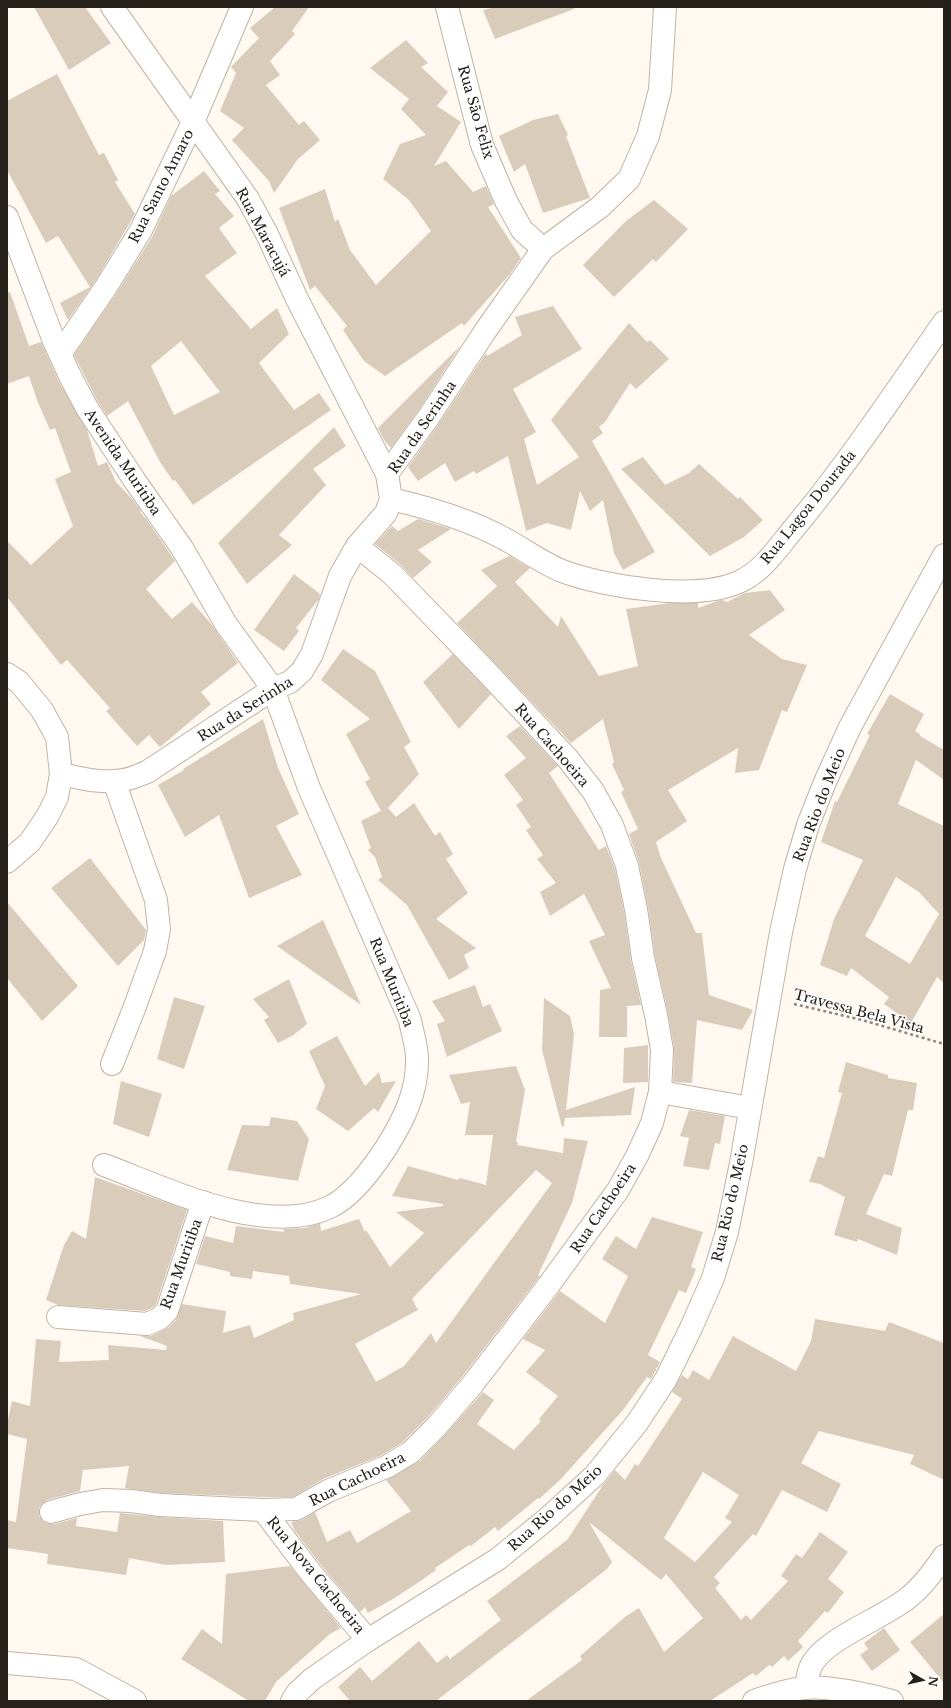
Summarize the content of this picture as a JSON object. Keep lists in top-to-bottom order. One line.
{"streets":{"street":["Rua São Felix","Rua Santo Amaro","Rua Maracujá","Rua da Serinha","Avenida Muritiba","Rua Lagoa Dourada","Rua Cachoeira","Rua Rio do Meio","Rua Muritiba","Rua Nova Cachoeira"],"path":["Travessa Bela Vista"]},"crossings":[["Rua São Felix","Rua da Serinha"],["Rua Santo Amaro","Rua Maracujá"],["Rua Santo Amaro","Avenida Muritiba"],["Rua Maracujá","Rua da Serinha"],["Rua da Serinha","Avenida Muritiba"],["Rua da Serinha","Rua Lagoa Dourada"],["Rua da Serinha","Rua Cachoeira"],["Rua da Serinha","Rua Muritiba"],["Avenida Muritiba","Rua Muritiba"],["Rua Cachoeira","Rua Nova Cachoeira"],["Rua Rio do Meio","Travessa Bela Vista"],["Rua Rio do Meio","Rua Nova Cachoeira"]],"north":"right"}
